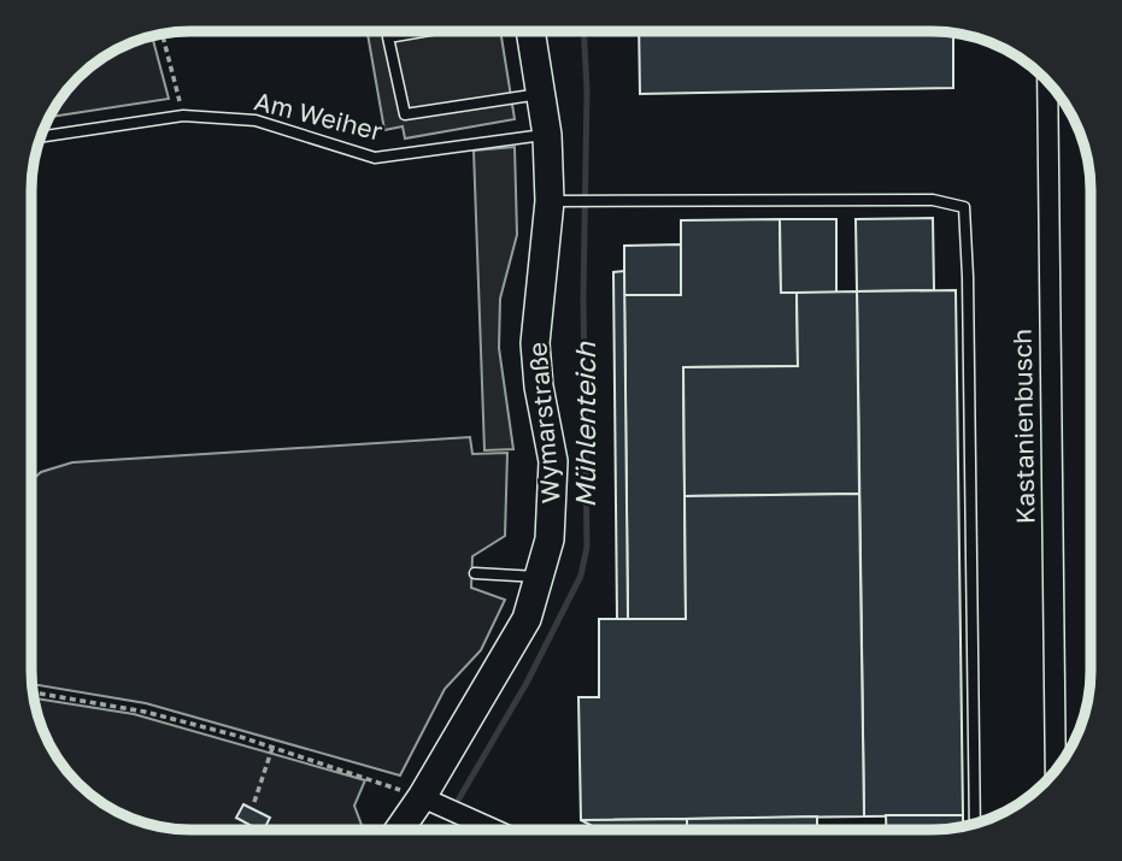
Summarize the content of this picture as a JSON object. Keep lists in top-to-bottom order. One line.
{"streets":{"main road":["Wymarstraße"],"street":["Kastanienbusch"],"lane":["Am Weiher"]},"crossings":[["Am Weiher","Wymarstraße"]],"water":["Mühlenteich"]}
